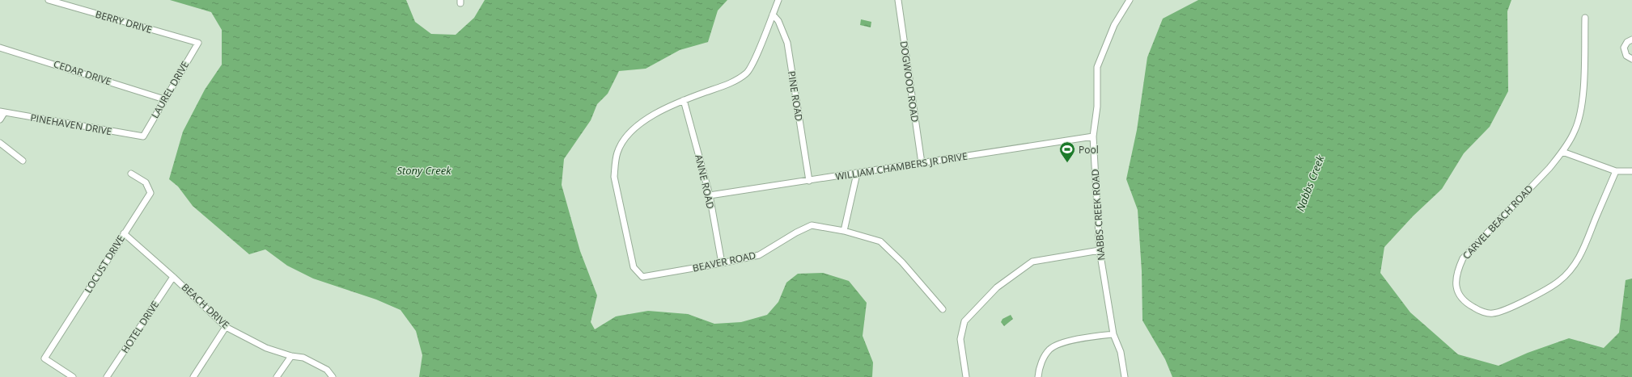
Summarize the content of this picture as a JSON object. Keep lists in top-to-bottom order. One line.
{"streets":{"street":["BERRY DRIVE","CEDAR DRIVE","DOGWOOD ROAD","LAUREL DRIVE","PINE ROAD","PINEHAVEN DRIVE","WILLIAM CHAMBERS JR DRIVE","ANNE ROAD","NABBS CREEK ROAD","CARVEL BEACH ROAD","BEAVER ROAD","LOCUST DRIVE","BEACH DRIVE","HOTEL DRIVE"]},"crossings":[["BERRY DRIVE","LAUREL DRIVE"],["CEDAR DRIVE","LAUREL DRIVE"],["DOGWOOD ROAD","WILLIAM CHAMBERS JR DRIVE"],["LAUREL DRIVE","PINEHAVEN DRIVE"],["PINE ROAD","WILLIAM CHAMBERS JR DRIVE"],["WILLIAM CHAMBERS JR DRIVE","ANNE ROAD"],["WILLIAM CHAMBERS JR DRIVE","NABBS CREEK ROAD"],["ANNE ROAD","BEAVER ROAD"],["LOCUST DRIVE","BEACH DRIVE"],["BEACH DRIVE","HOTEL DRIVE"]],"water":["Stony Creek","Nabbs Creek"],"places":{"sports":["Pool"]}}
